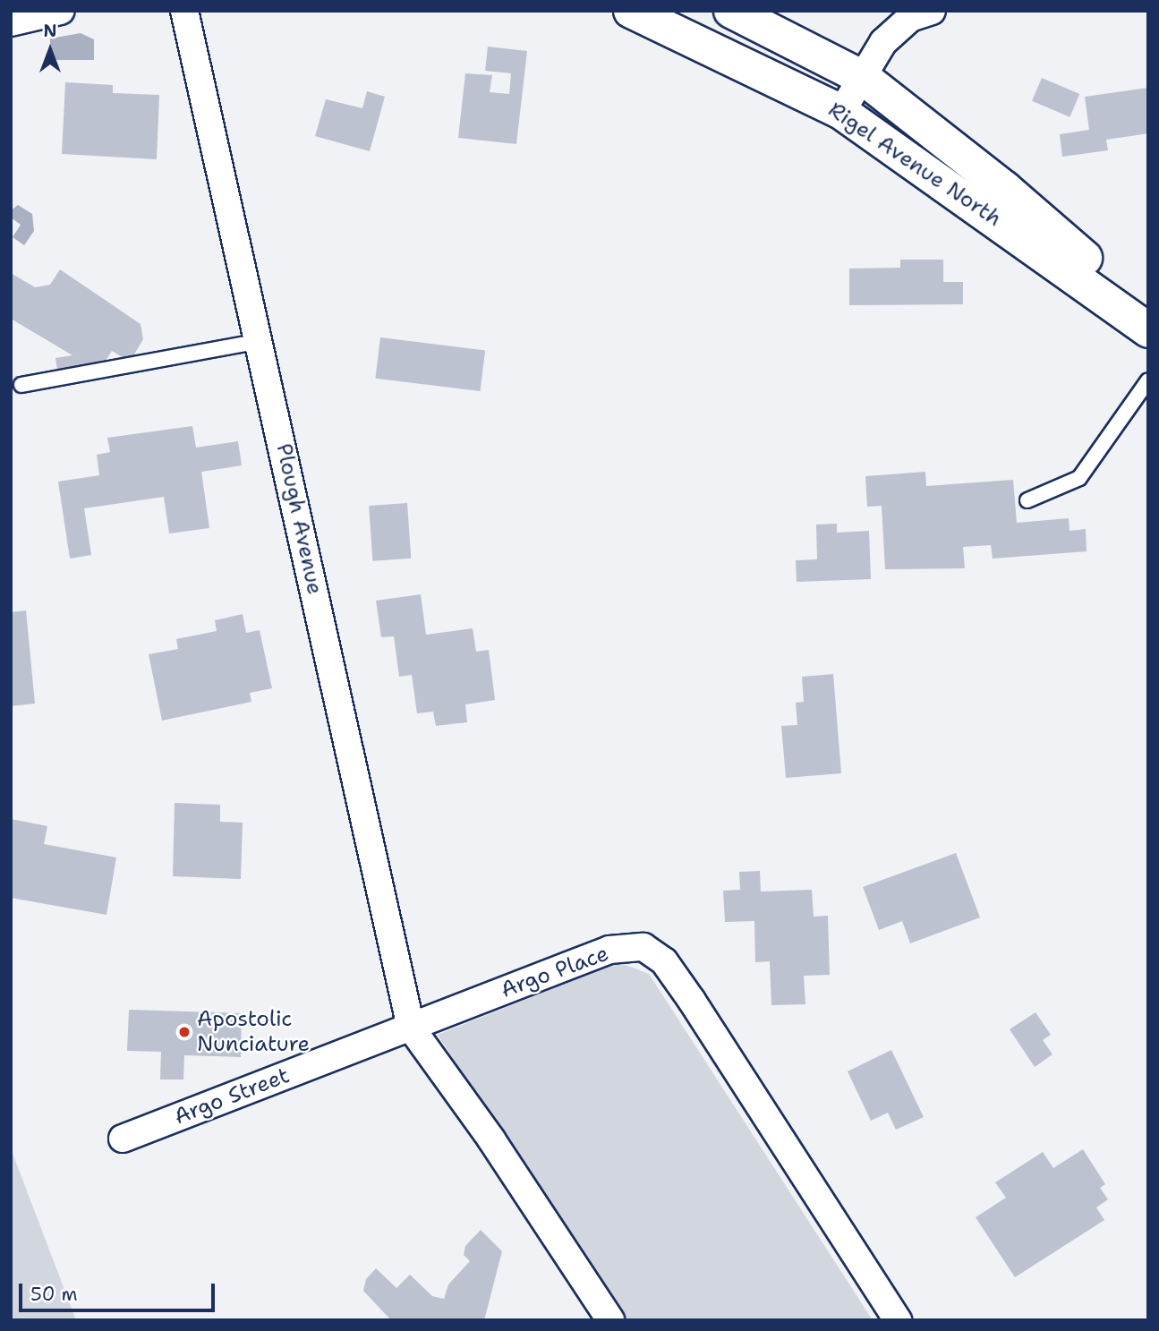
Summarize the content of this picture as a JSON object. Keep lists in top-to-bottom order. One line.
{"streets":{"main road":["Rigel Avenue North"],"street":["Plough Avenue","Argo Place","Argo Street"]},"crossings":[["Plough Avenue","Argo Place"],["Plough Avenue","Argo Street"],["Argo Place","Argo Street"]],"places":["Apostolic Nunciature"],"scale_bar":"50 m","north":"top"}
